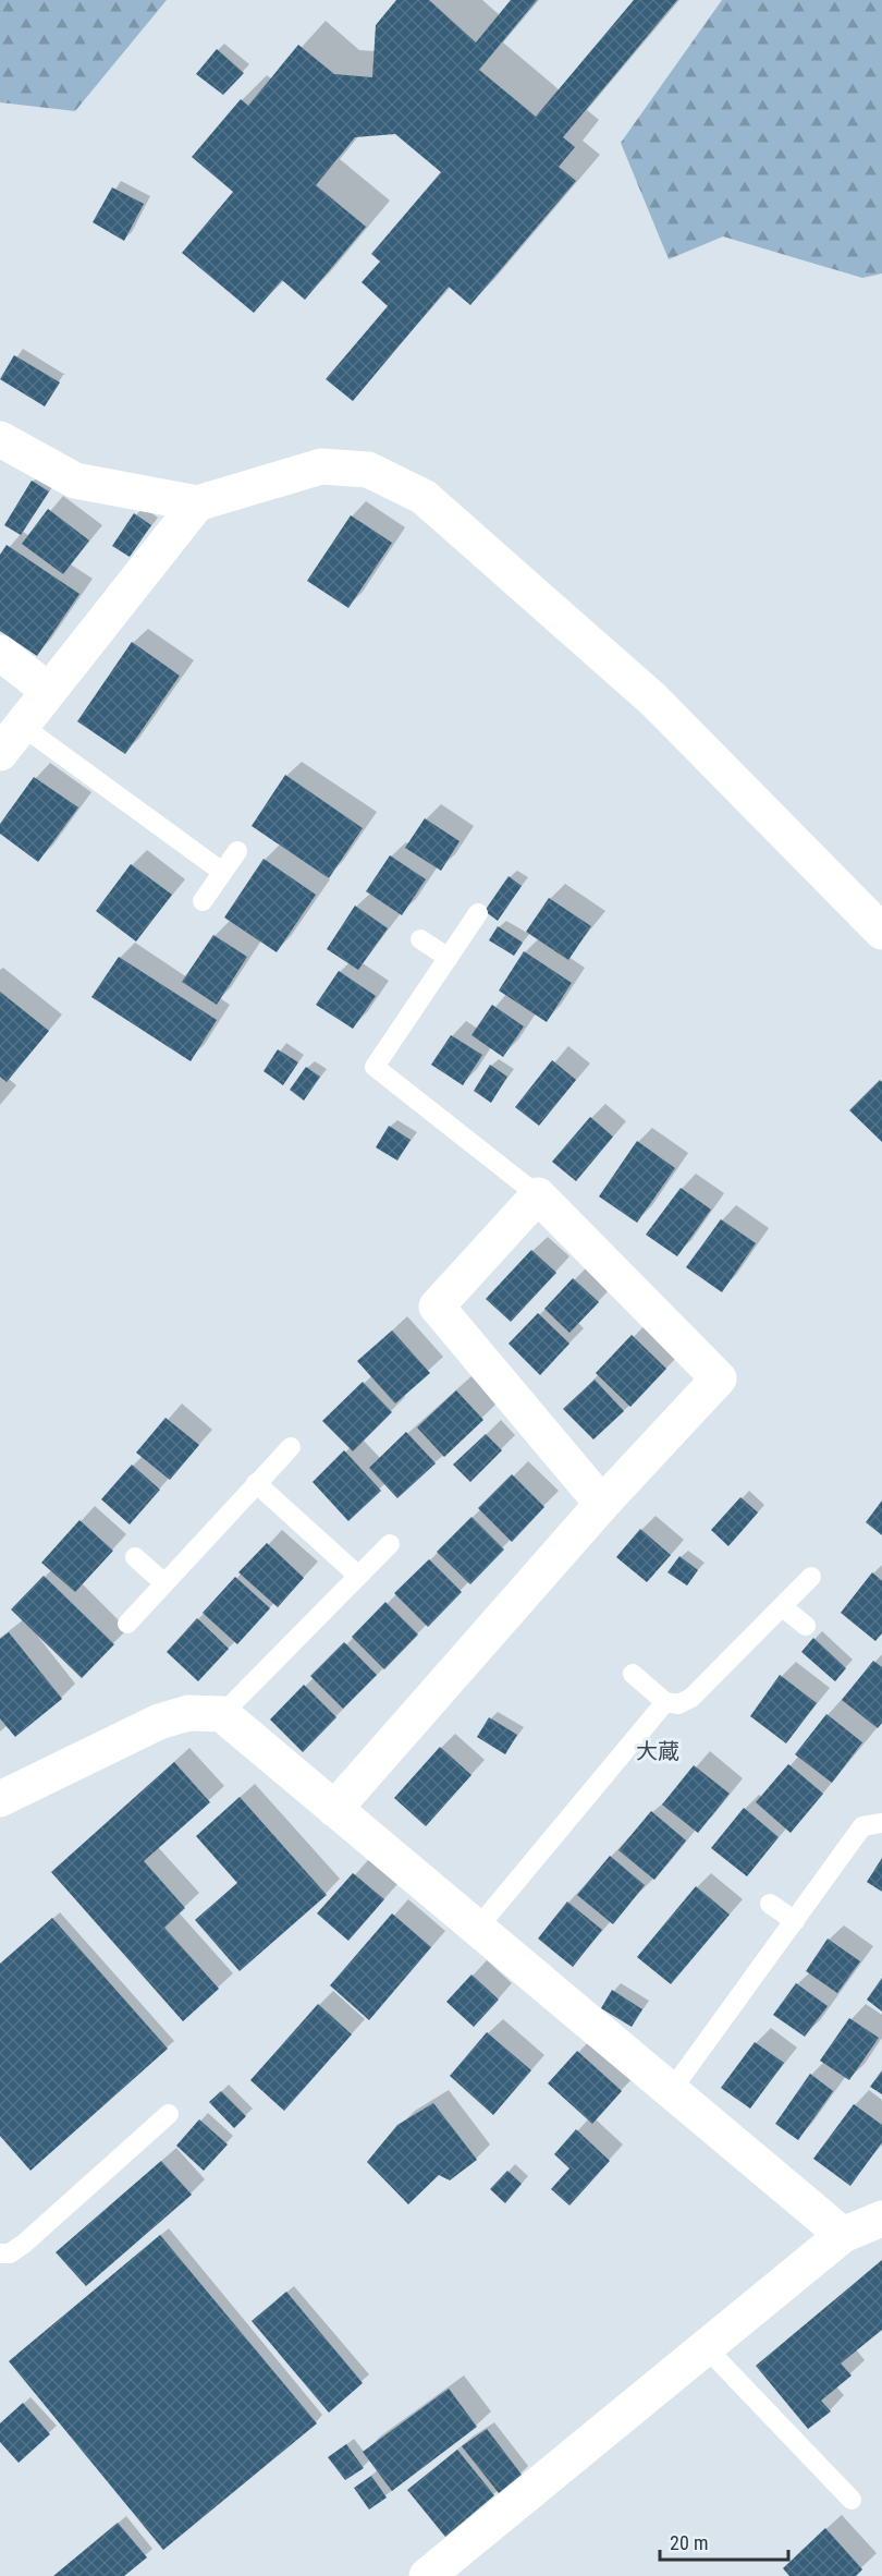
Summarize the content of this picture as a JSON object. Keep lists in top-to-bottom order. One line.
{"districts":["大蔵"],"scale_bar":"20 m"}
